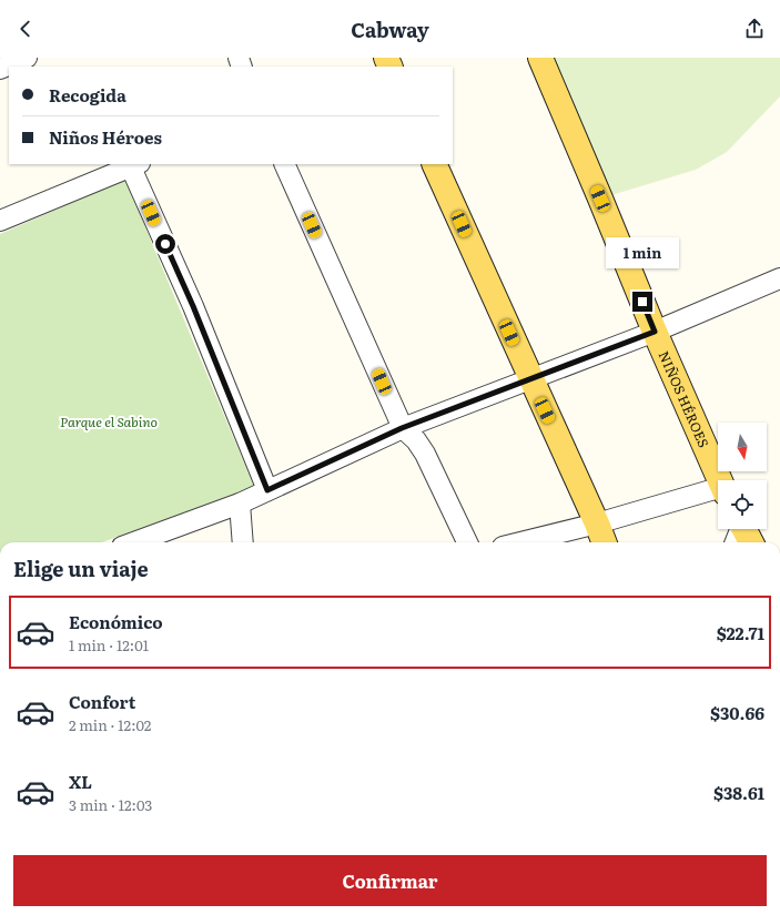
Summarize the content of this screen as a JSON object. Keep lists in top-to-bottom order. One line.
{"streets":{"main road":["NIÑOS HÉROES"]},"parks":["Parque el Sabino"],"north":"bottom","page":{"header":"Cabway","banner":["Recogida","Niños Héroes"],"bubble":"1 min","heading":"Elige un viaje","list":[{"name":"Económico","note":"1 min · 12:01","value":"$22.71"},{"name":"Confort","note":"2 min · 12:02","value":"$30.66"},{"name":"XL","note":"3 min · 12:03","value":"$38.61"}],"buttons":"Confirmar"}}
